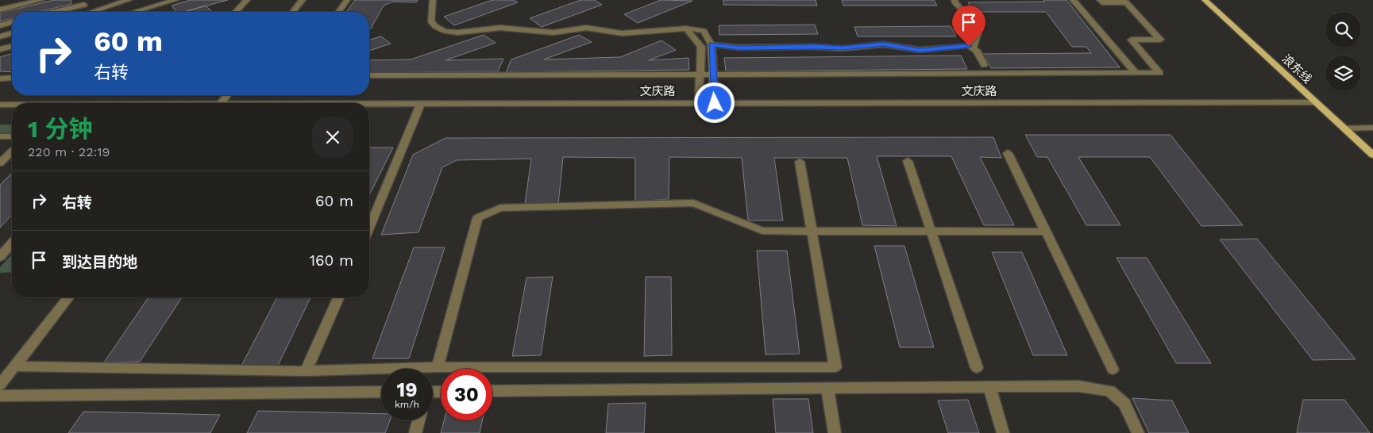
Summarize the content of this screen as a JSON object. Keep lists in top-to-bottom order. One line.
{"streets":{"main road":["浪东线"],"street":["文庆路"]},"crossings":[["浪东线","文庆路"]],"page":{"turn":["60 m","右转"],"heading":["1 分钟","220 m · 22:19"],"list":[{"name":"右转","value":"60 m"},{"name":"到达目的地","value":"160 m"}],"speed":"19 km/h","limit":"30"}}
